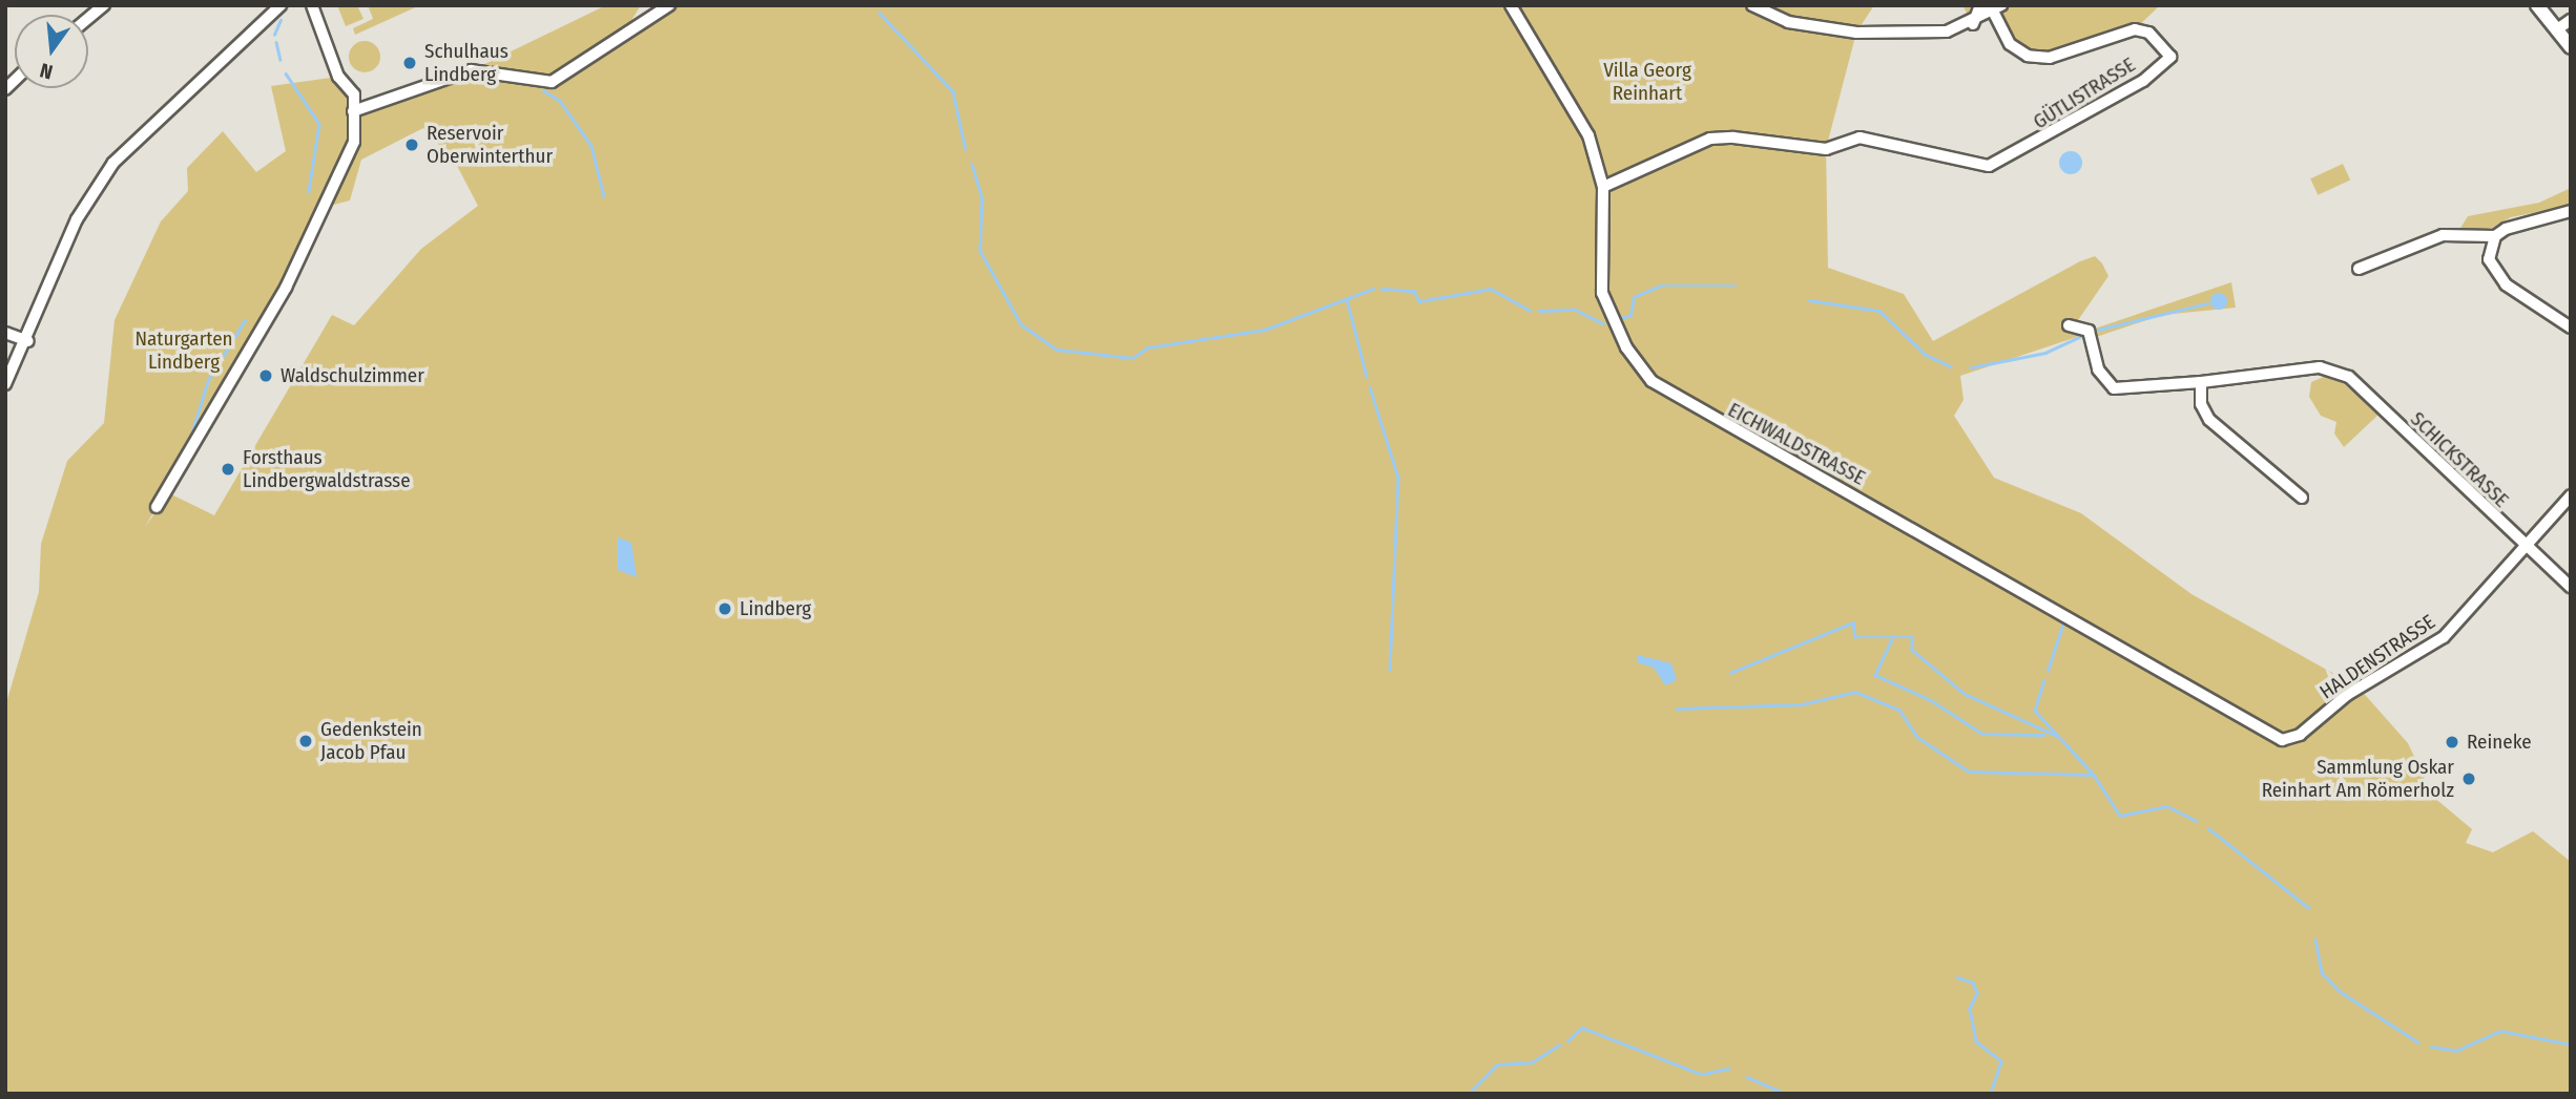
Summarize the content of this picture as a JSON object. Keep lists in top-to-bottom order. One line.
{"streets":{"street":["GÜTLISTRASSE","EICHWALDSTRASSE","SCHICKSTRASSE","HALDENSTRASSE"]},"crossings":[["GÜTLISTRASSE","EICHWALDSTRASSE"],["EICHWALDSTRASSE","HALDENSTRASSE"],["SCHICKSTRASSE","HALDENSTRASSE"]],"parks":["Villa Georg Reinhart","Naturgarten Lindberg"],"places":["Schulhaus Lindberg","Reservoir Oberwinterthur","Waldschulzimmer","Forsthaus Lindbergwaldstrasse","Lindberg","Gedenkstein Jacob Pfau","Reineke","Sammlung Oskar Reinhart Am Römerholz"],"north":"bottom"}
